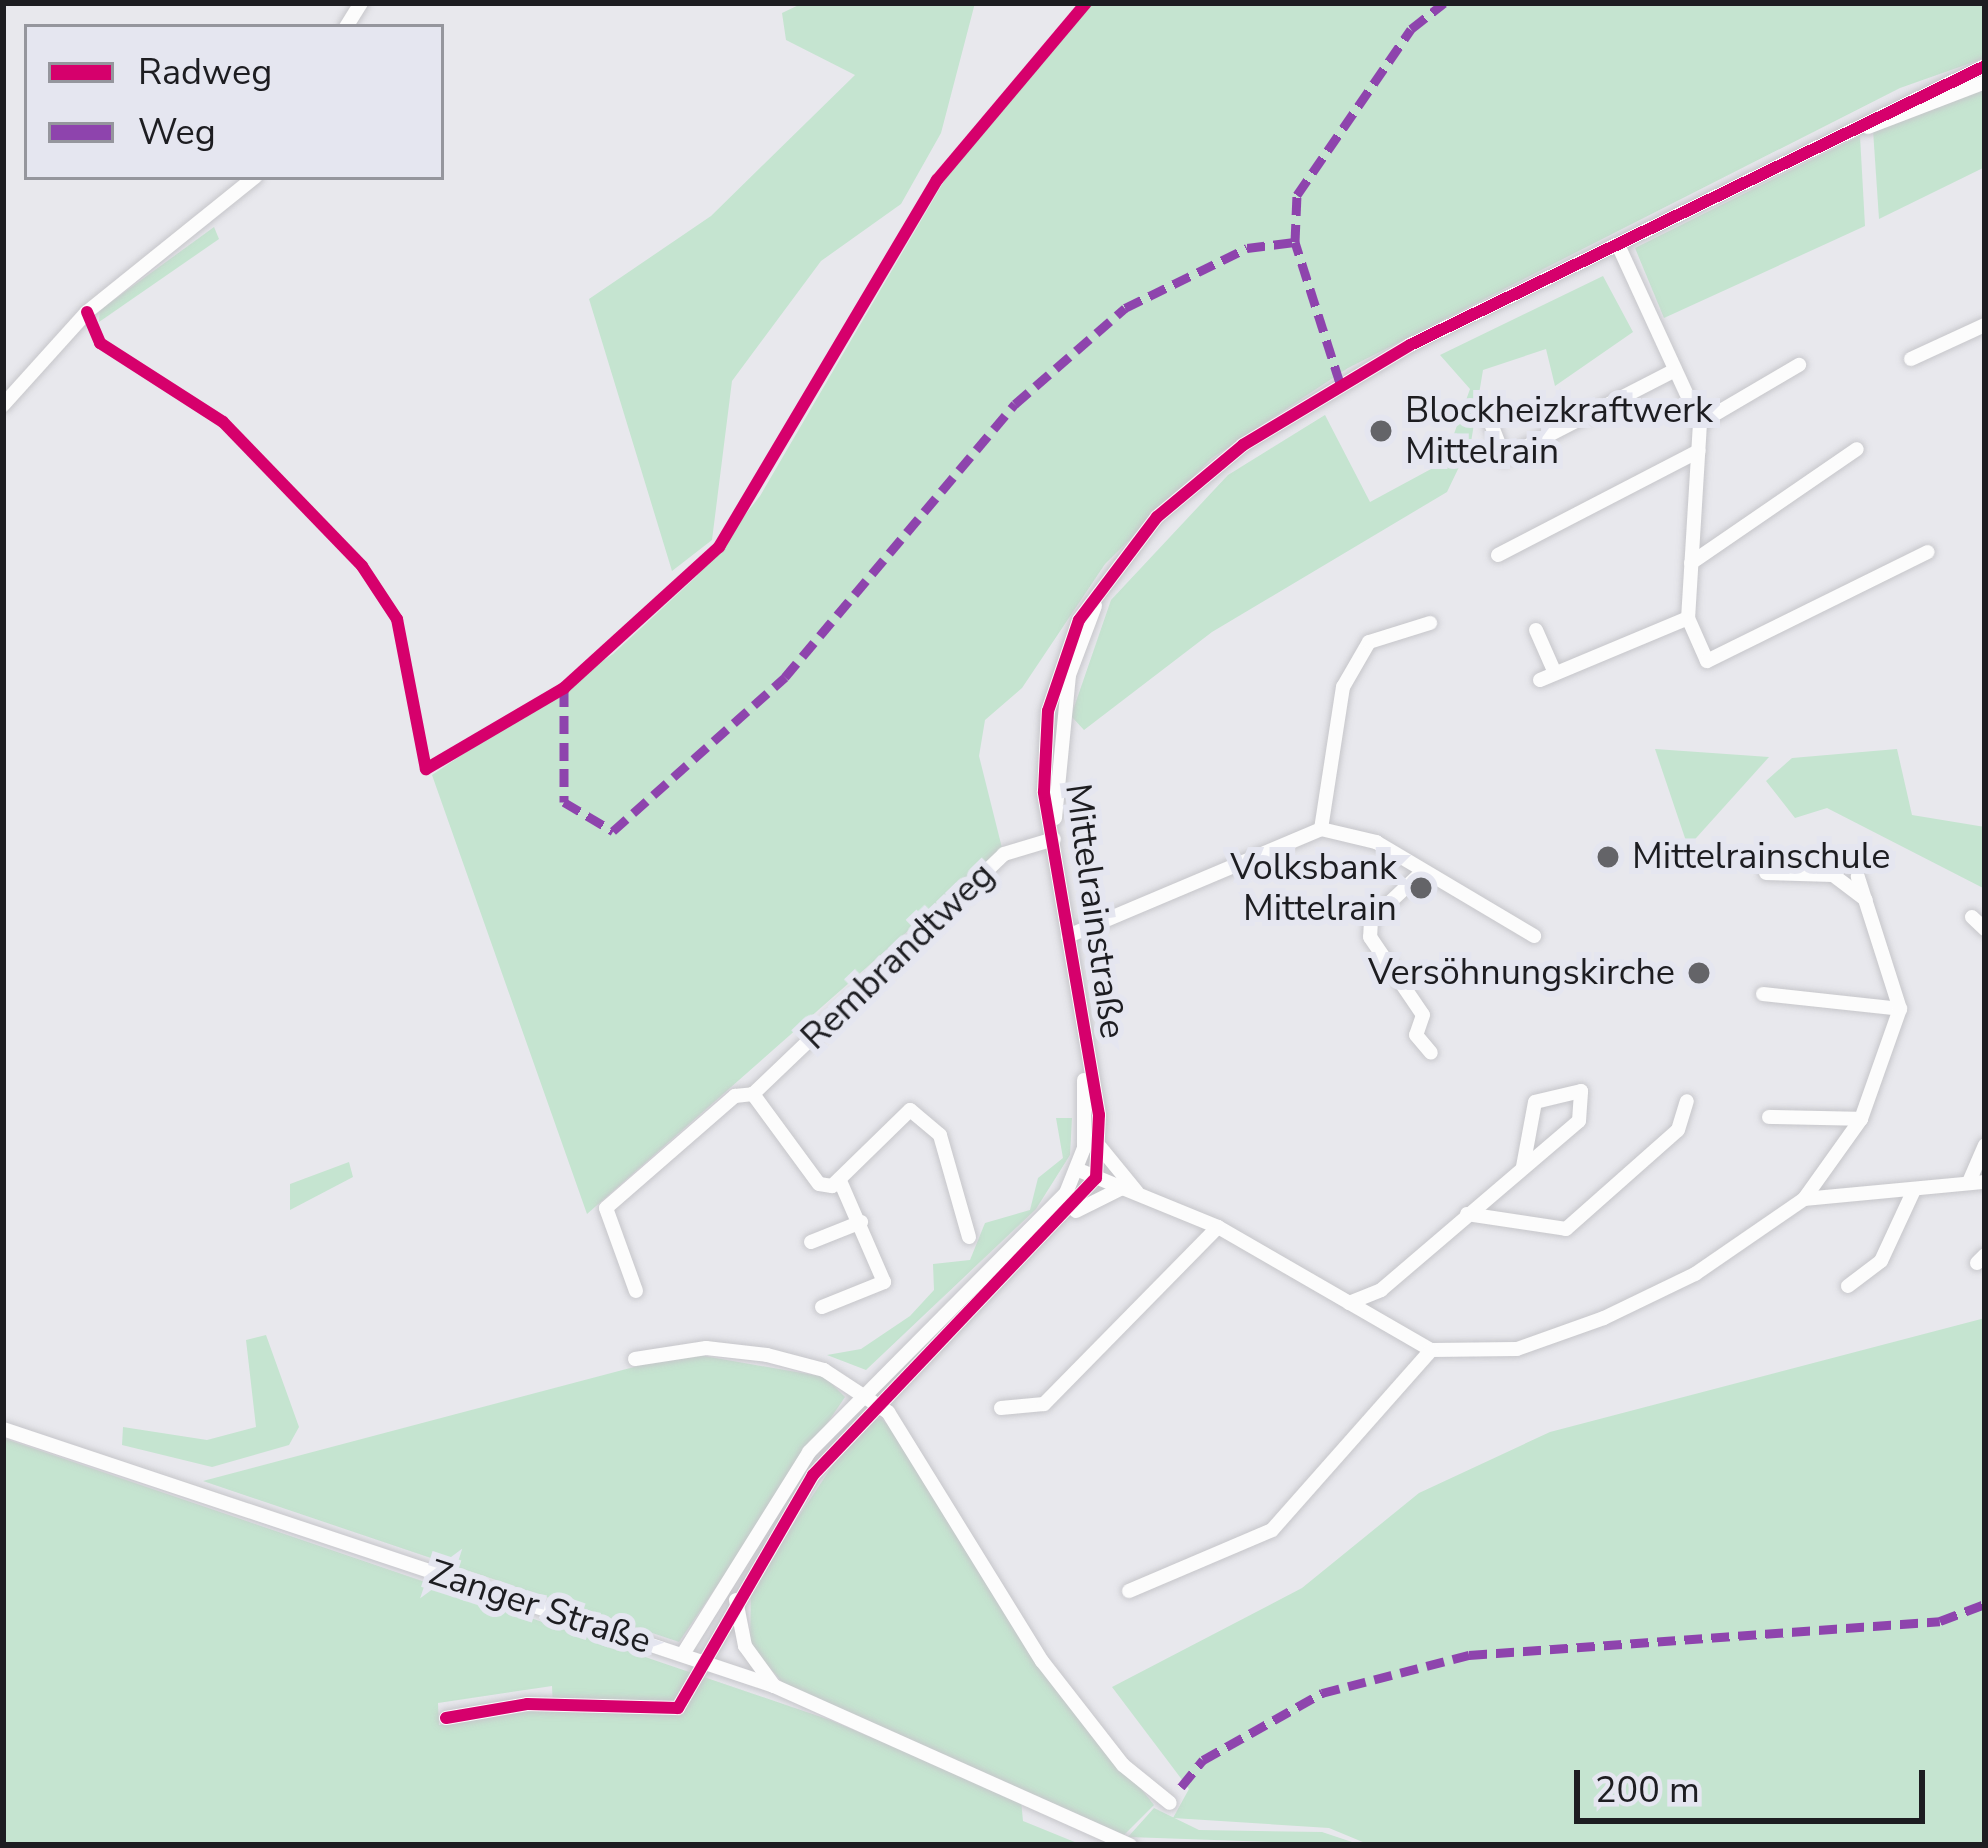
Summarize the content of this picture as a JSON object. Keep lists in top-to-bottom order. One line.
{"streets":{"street":["Mittelrainstraße","Rembrandtweg","Zanger Straße"]},"crossings":[["Mittelrainstraße","Rembrandtweg"],["Mittelrainstraße","Zanger Straße"]],"places":["Blockheizkraftwerk Mittelrain","Mittelrainschule","Volksbank Mittelrain","Versöhnungskirche"],"legend":["Radweg","Weg"],"scale_bar":"200 m"}
